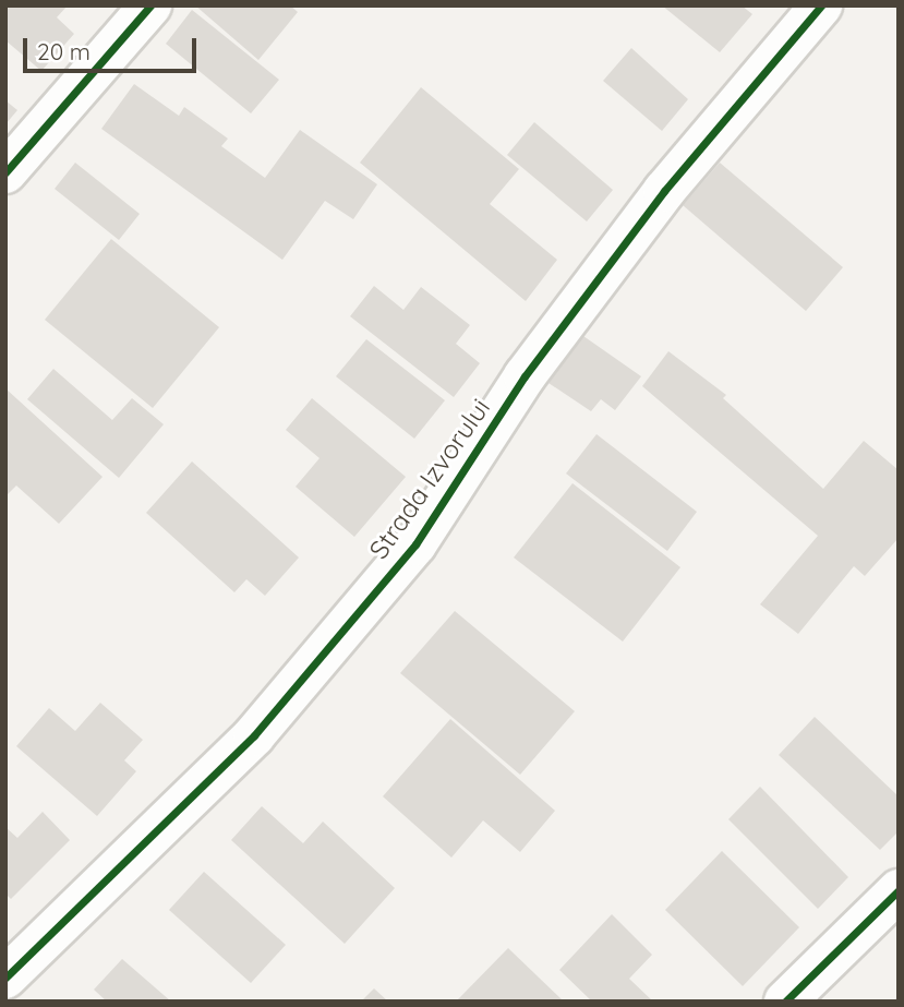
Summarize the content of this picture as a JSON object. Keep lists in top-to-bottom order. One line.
{"streets":{"street":["Strada Izvorului"]},"scale_bar":"20 m"}
